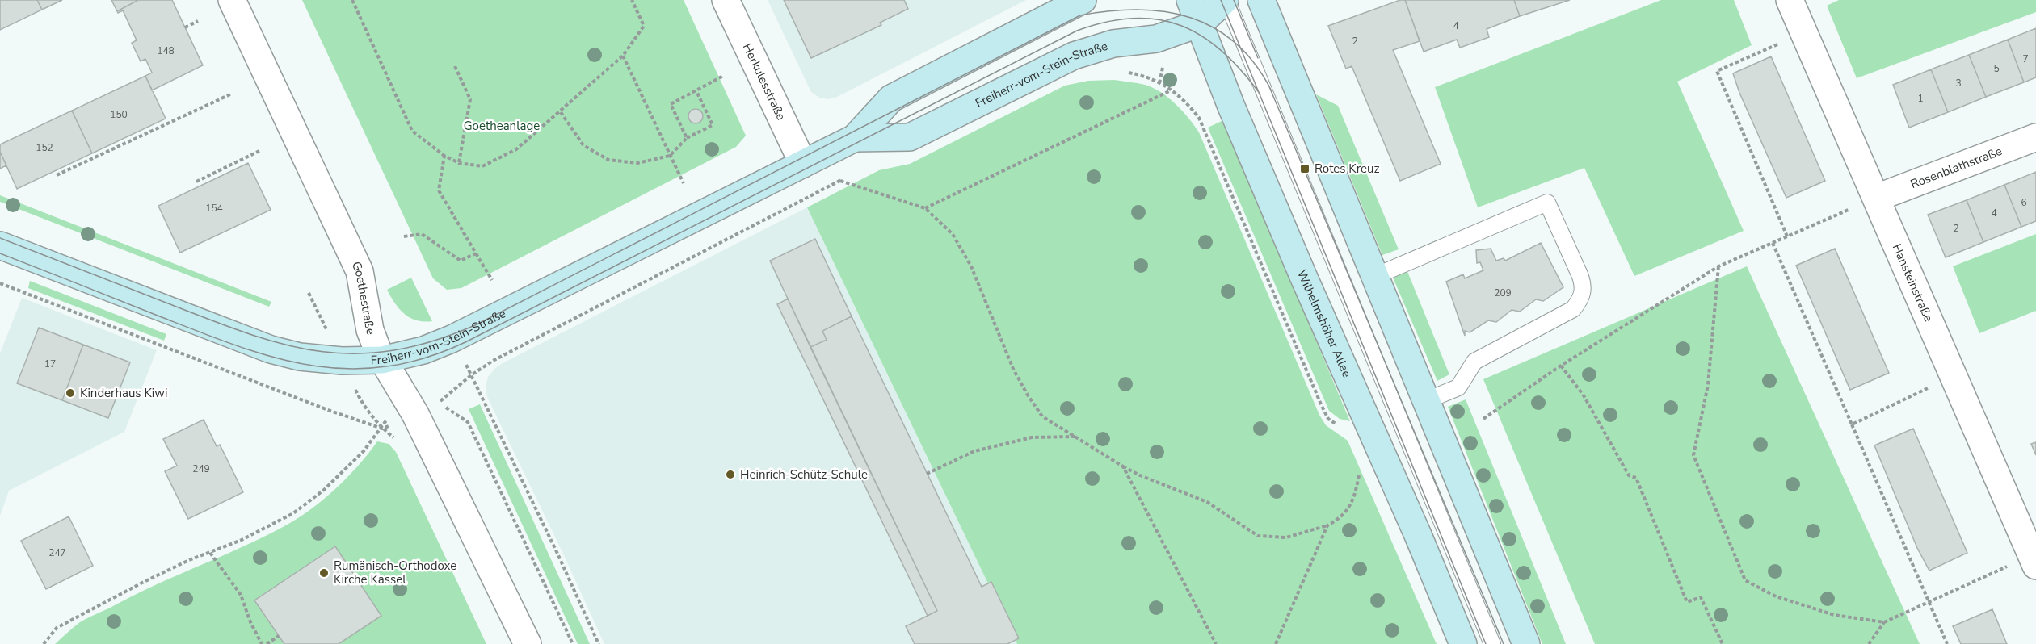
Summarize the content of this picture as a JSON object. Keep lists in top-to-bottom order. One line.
{"streets":{"street":["Freiherr-vom-Stein-Straße","Herkulesstraße","Rosenblathstraße","Hansteinstraße","Goethestraße","Wilhelmshöher Allee"]},"crossings":[["Freiherr-vom-Stein-Straße","Herkulesstraße"],["Freiherr-vom-Stein-Straße","Goethestraße"],["Freiherr-vom-Stein-Straße","Wilhelmshöher Allee"],["Rosenblathstraße","Hansteinstraße"]],"parks":["Goetheanlage"],"places":{"transit":["Rotes Kreuz"],"other":["Kinderhaus Kiwi","Heinrich-Schütz-Schule","Rumänisch-Orthodoxe Kirche Kassel"]},"house_numbers":["4","2","148","7","5","3","1","150","152","6","154","4","2","209","17","249","247"]}
